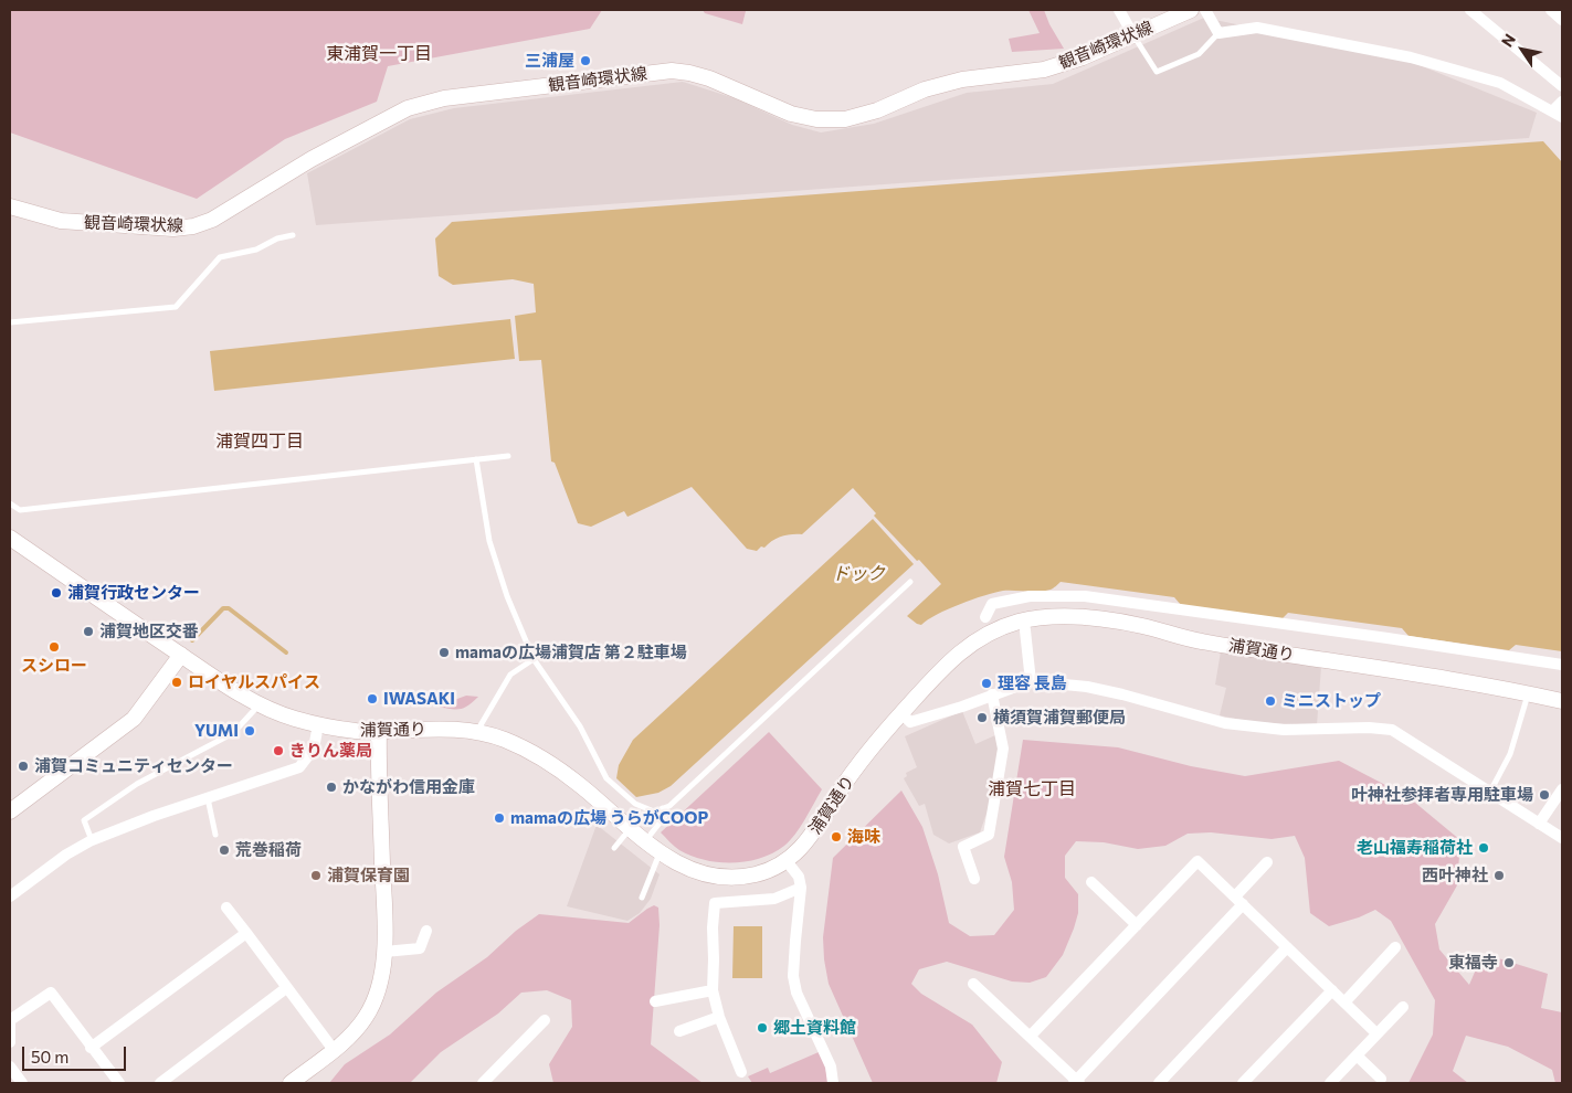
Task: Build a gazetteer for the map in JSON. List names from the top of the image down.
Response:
{
  "streets": {
    "main road": ["観音崎環状線", "浦賀通り"]
  },
  "districts": ["東浦賀一丁目", "浦賀四丁目", "浦賀七丁目"],
  "water": ["ドック"],
  "places": [
    "三浦屋",
    "浦賀行政センター",
    "浦賀地区交番",
    "スシロー",
    "mamaの広場浦賀店 第２駐車場",
    "ロイヤルスパイス",
    "理容 長島",
    "IWASAKI",
    "ミニストップ",
    "横須賀浦賀郵便局",
    "YUMI",
    "きりん薬局",
    "浦賀コミュニティセンター",
    "かながわ信用金庫",
    "叶神社参拝者専用駐車場",
    "mamaの広場 うらがCOOP",
    "海味",
    "老山福寿稲荷社",
    "荒巻稲荷",
    "浦賀保育園",
    "西叶神社",
    "東福寺",
    "郷土資料館"
  ],
  "scale_bar": "50 m",
  "north": "top left"
}
